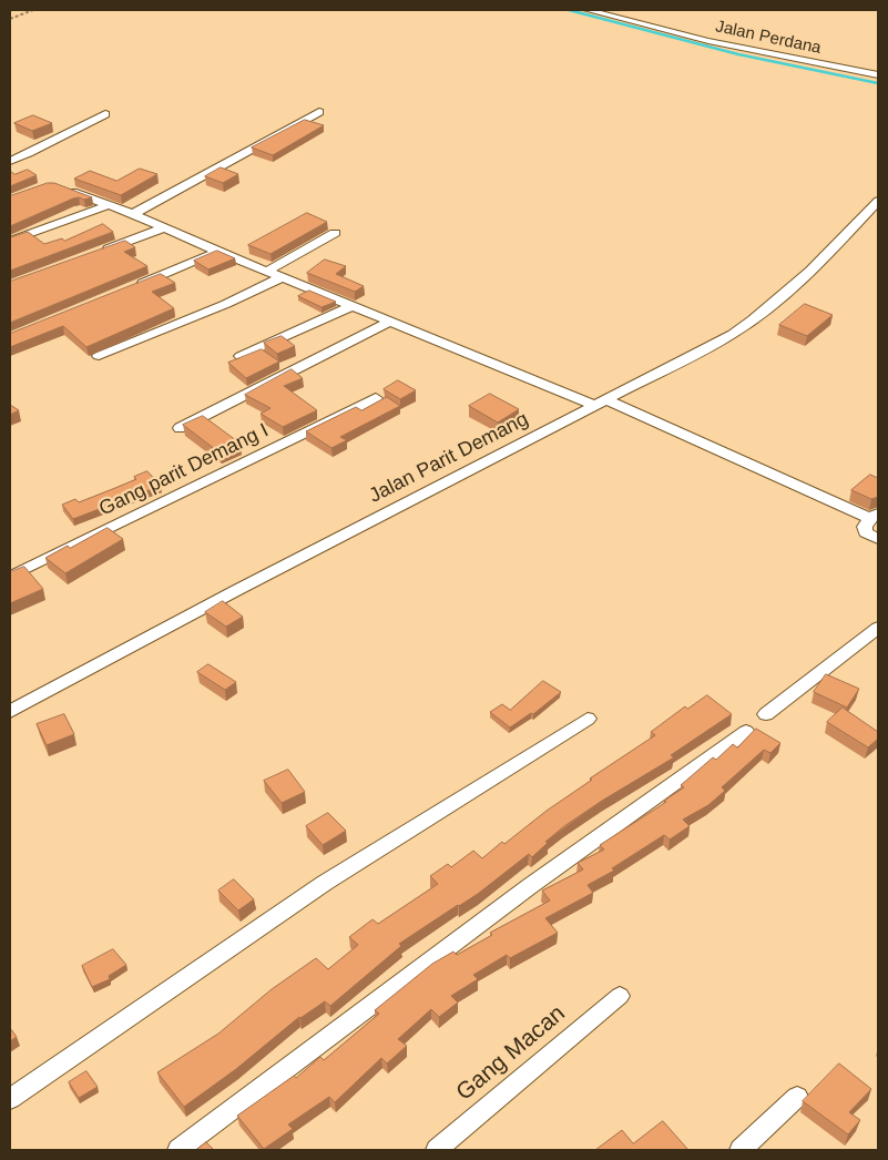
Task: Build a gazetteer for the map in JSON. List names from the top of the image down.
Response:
{
  "streets": {
    "street": [
      "Jalan Perdana",
      "Jalan Parit Demang",
      "Gang parit Demang I",
      "Gang Macan"
    ]
  }
}
